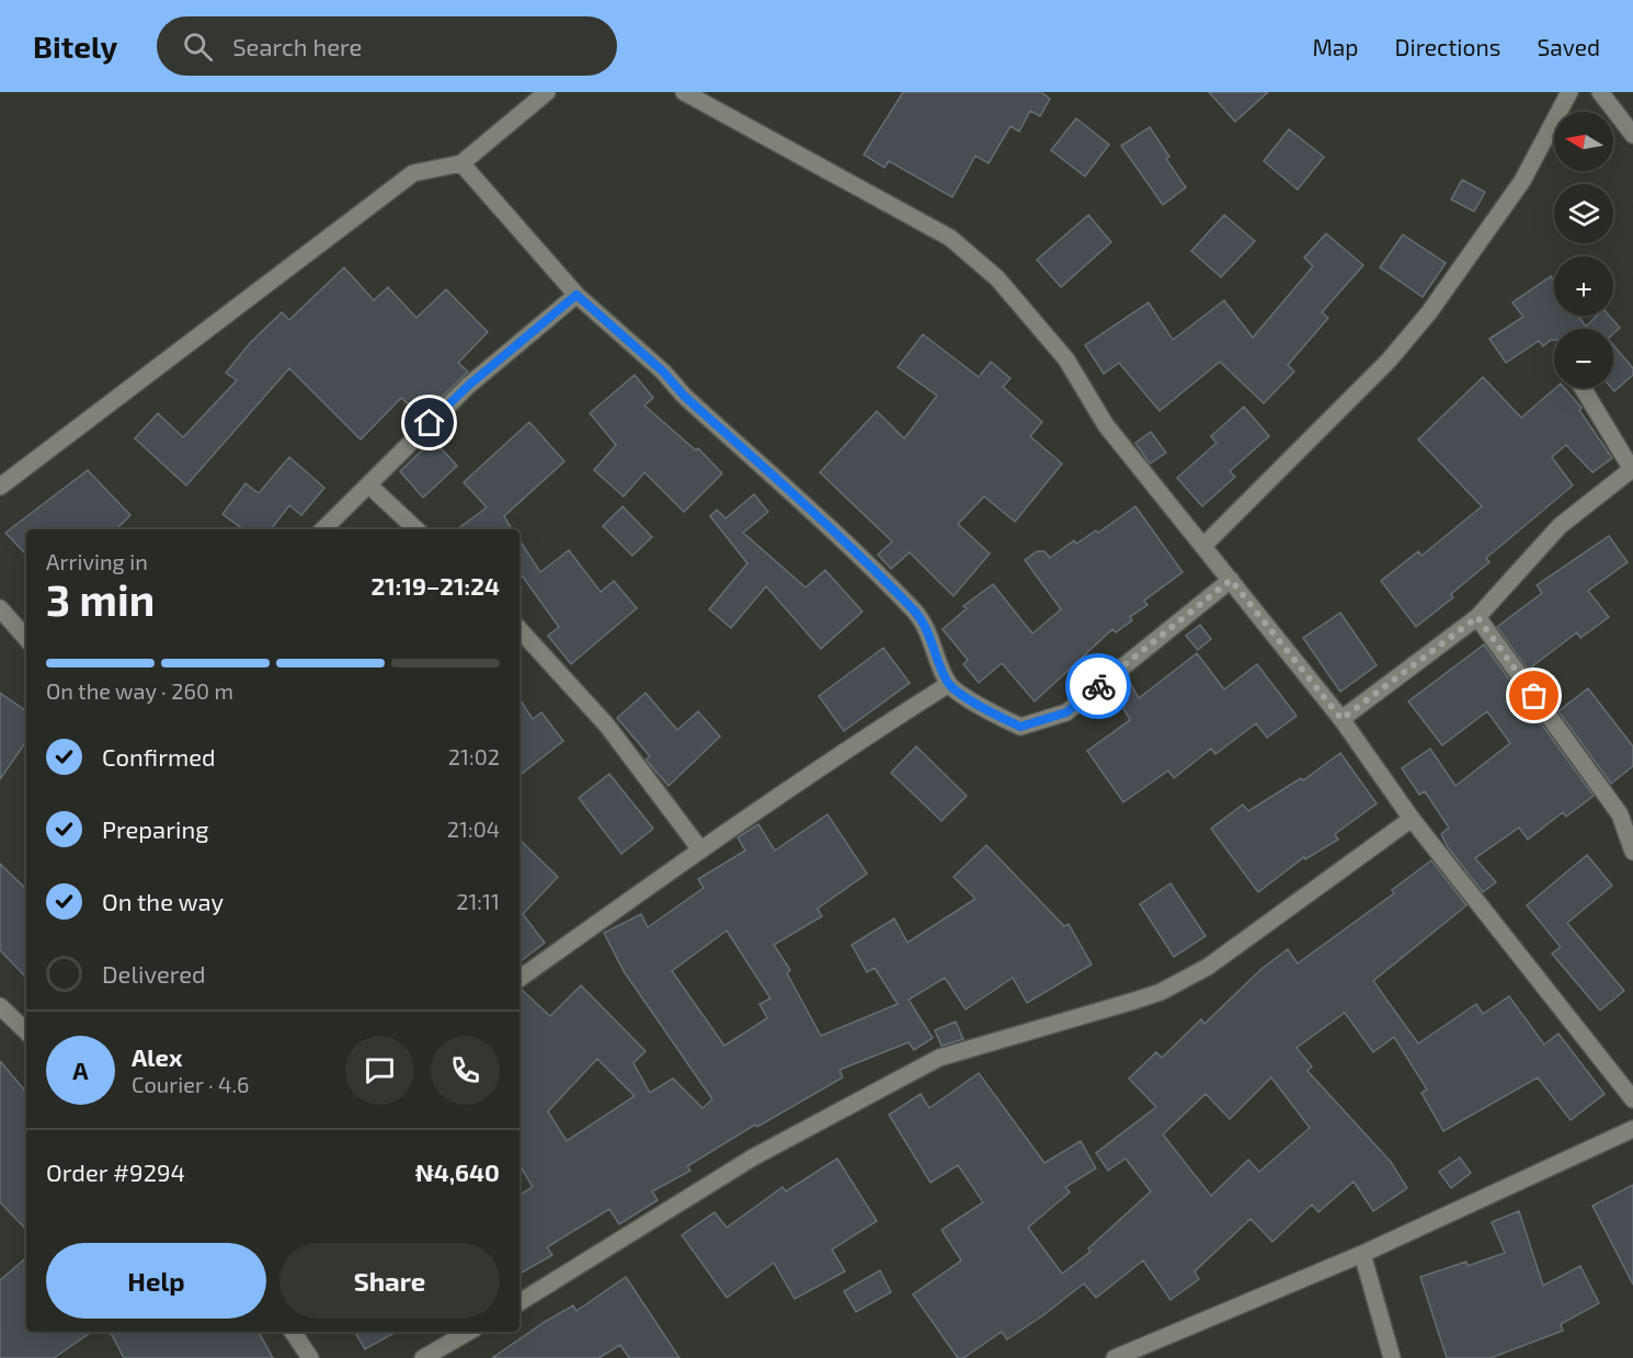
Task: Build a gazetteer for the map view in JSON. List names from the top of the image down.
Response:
{
  "north": "left",
  "page": {
    "header": "Bitely",
    "search": "Search here",
    "nav": ["Map", "Directions", "Saved"],
    "map_buttons": ["+", "−"],
    "heading": ["3 min", "Arriving in", "21:19–21:24"],
    "panel": [
      "Alex",
      "Courier · 4.6",
      "Order #9294",
      "₦4,640"
    ],
    "bar": "On the way · 260 m",
    "list": [
      ["Confirmed", "21:02"],
      ["Preparing", "21:04"],
      ["On the way", "21:11"],
      "Delivered"
    ],
    "round": "A",
    "buttons": ["Help", "Share"]
  }
}
